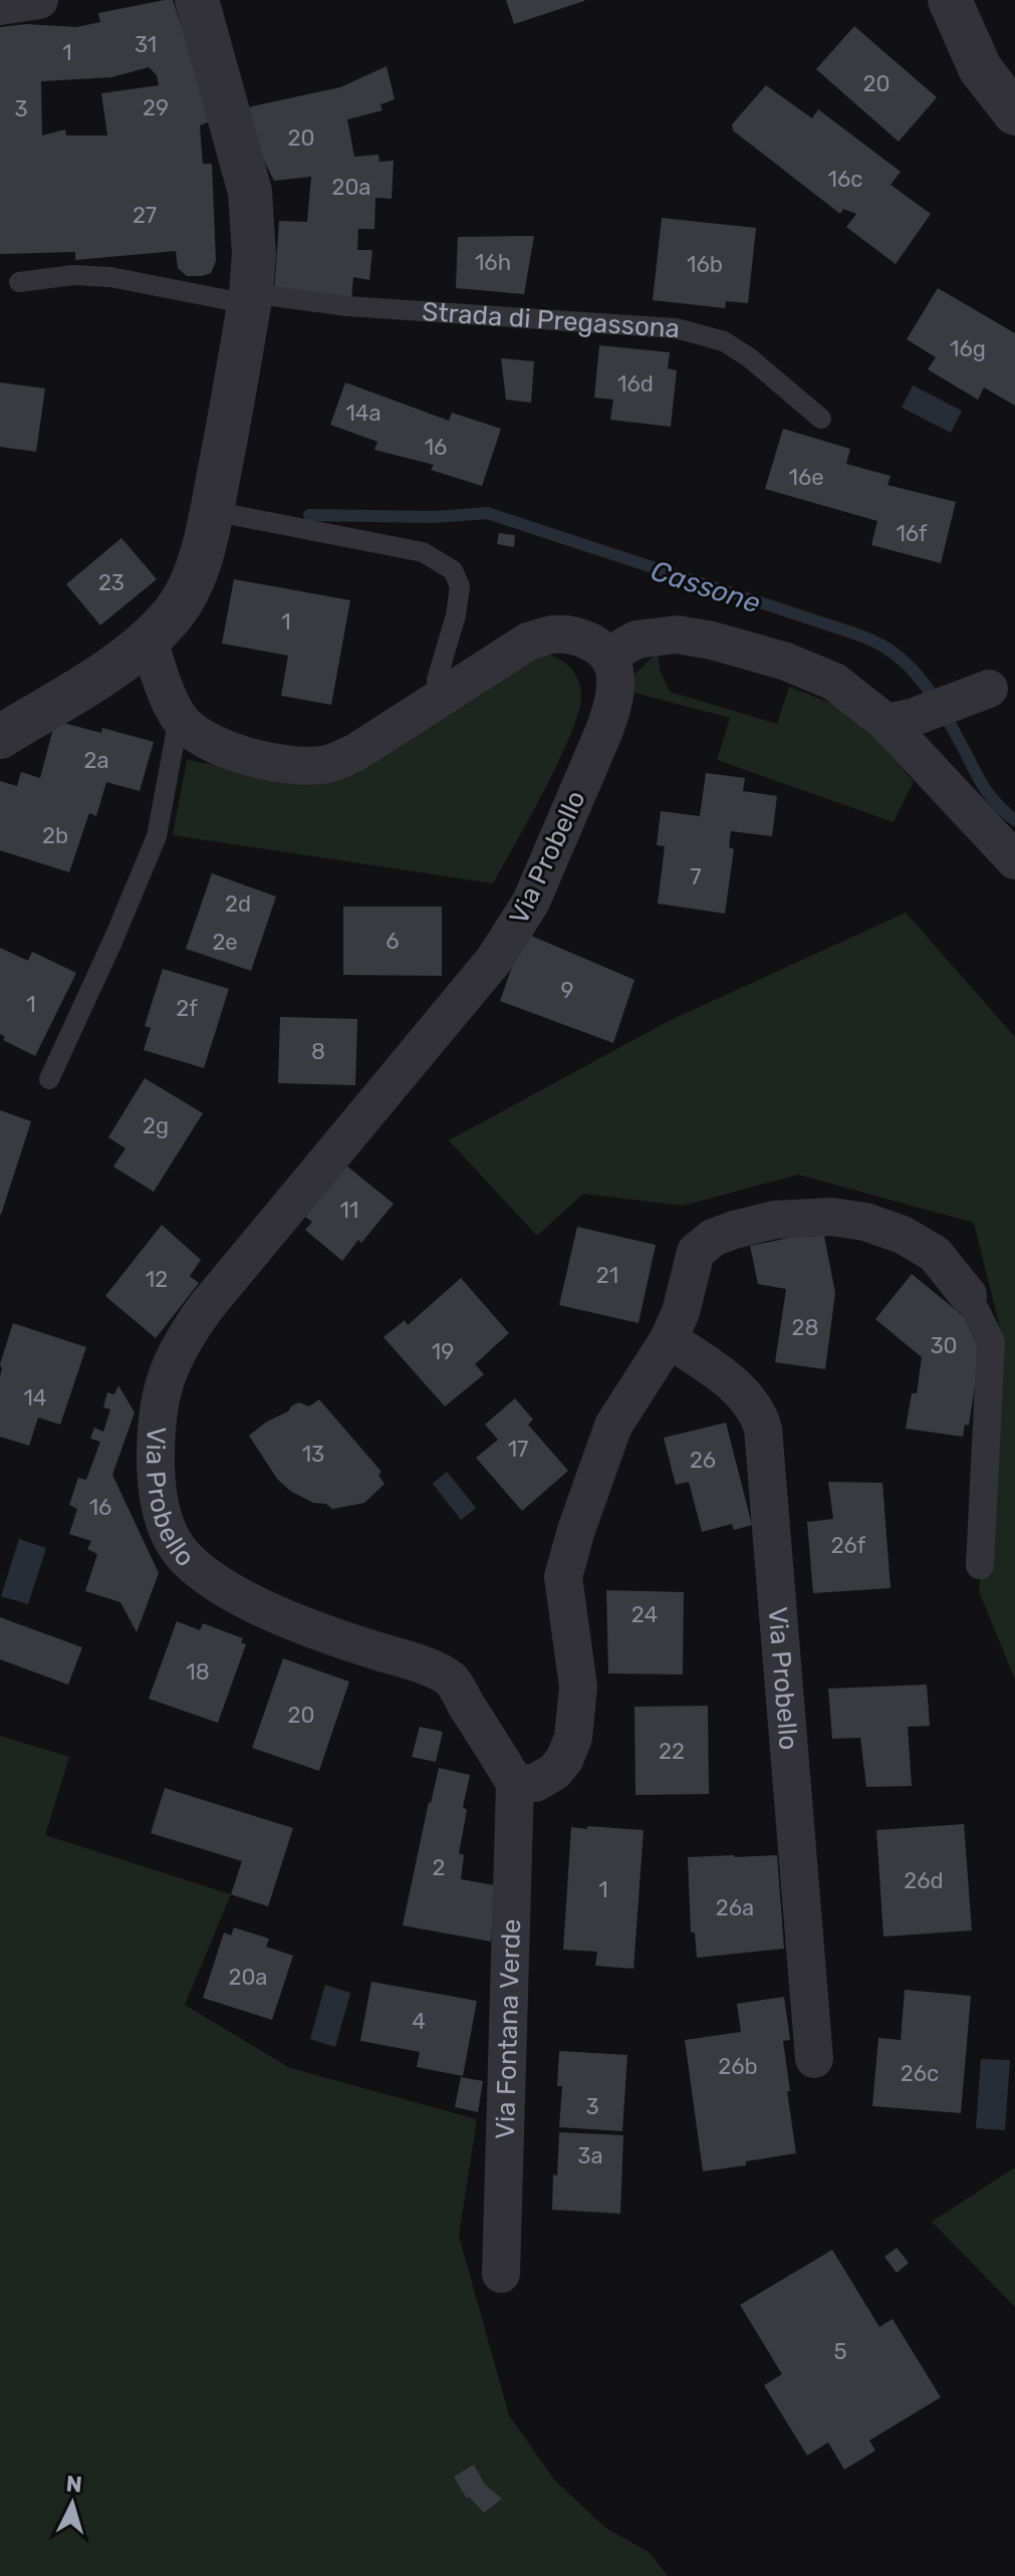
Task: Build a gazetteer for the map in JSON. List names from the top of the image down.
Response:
{
  "streets": {
    "street": ["Via Probello", "Via Fontana Verde"],
    "lane": ["Strada di Pregassona"]
  },
  "crossings": [
    ["Via Probello", "Via Fontana Verde"]
  ],
  "water": ["Cassone"],
  "house_numbers": [
    "31",
    "1",
    "20",
    "29",
    "3",
    "20",
    "16c",
    "20a",
    "27",
    "16h",
    "16b",
    "16g",
    "16d",
    "14a",
    "16",
    "16e",
    "16f",
    "23",
    "1",
    "2a",
    "2b",
    "7",
    "2d",
    "6",
    "2e",
    "9",
    "1",
    "2f",
    "8",
    "2g",
    "11",
    "21",
    "12",
    "28",
    "30",
    "19",
    "14",
    "17",
    "13",
    "26",
    "16",
    "26f",
    "24",
    "18",
    "20",
    "22",
    "2",
    "26d",
    "1",
    "26a",
    "20a",
    "4",
    "26b",
    "26c",
    "3",
    "3a",
    "5"
  ],
  "north": "top"
}
